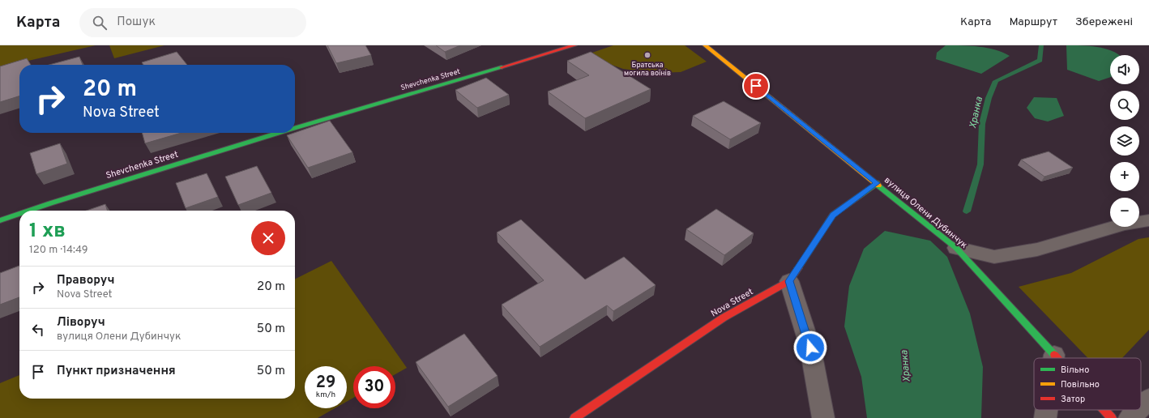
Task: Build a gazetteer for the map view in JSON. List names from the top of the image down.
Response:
{
  "streets": {
    "street": ["Shevchenka Street", "вулиця Олени Дубинчук", "Nova Street"]
  },
  "crossings": [
    ["вулиця Олени Дубинчук", "Nova Street"]
  ],
  "water": ["Хранка"],
  "places": ["Братська могила воїнів"],
  "legend": ["Вільно", "Повільно", "Затор"],
  "page": {
    "header": "Карта",
    "search": "Пошук",
    "nav": ["Карта", "Маршрут", "Збережені"],
    "map_buttons": ["+", "−"],
    "turn": ["20 m", "Nova Street"],
    "heading": ["1 хв", "120 m · 14:49"],
    "list": [
      {
        "name": "Праворуч",
        "note": "Nova Street",
        "value": "20 m"
      },
      {
        "name": "Ліворуч",
        "note": "вулиця Олени Дубинчук",
        "value": "50 m"
      },
      {
        "name": "Пункт призначення",
        "value": "50 m"
      }
    ],
    "speed": "29 km/h",
    "limit": "30"
  }
}
